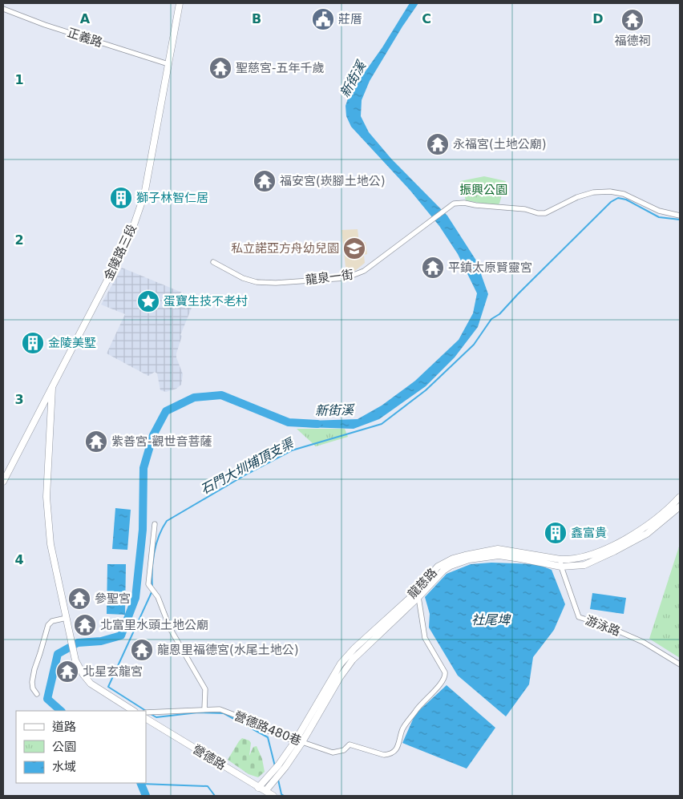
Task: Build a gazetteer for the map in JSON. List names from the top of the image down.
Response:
{
  "streets": {
    "street": [
      "正義路",
      "金陵路三段",
      "龍泉一街",
      "龍慈路",
      "游泳路",
      "營德路480巷",
      "營德路"
    ]
  },
  "crossings": [
    ["正義路", "金陵路三段"],
    ["龍慈路", "游泳路"],
    ["龍慈路", "營德路480巷"],
    ["龍慈路", "營德路"]
  ],
  "water": ["新街溪", "石門大圳埔頂支渠", "社尾埤"],
  "parks": ["振興公園"],
  "places": {
    "public building": ["莊厝"],
    "temple": [
      "福德祠",
      "聖慈宮-五年千歲",
      "永福宮(土地公廟)",
      "福安宮(崁腳土地公)",
      "平鎮太原賢靈宮",
      "紫善宮-觀世音菩薩",
      "參聖宮",
      "北富里水頭土地公廟",
      "龍恩里福德宮(水尾土地公)",
      "北星玄龍宮"
    ],
    "building": ["獅子林智仁居", "金陵美墅", "鑫富貴"],
    "school or university": ["私立諾亞方舟幼兒園"],
    "place": ["蛋寶生技不老村"]
  },
  "legend": ["道路", "公園", "水域"],
  "grid": {
    "columns": [
      "A",
      "B",
      "C",
      "D"
    ],
    "rows": [
      "1",
      "2",
      "3",
      "4"
    ]
  }
}
